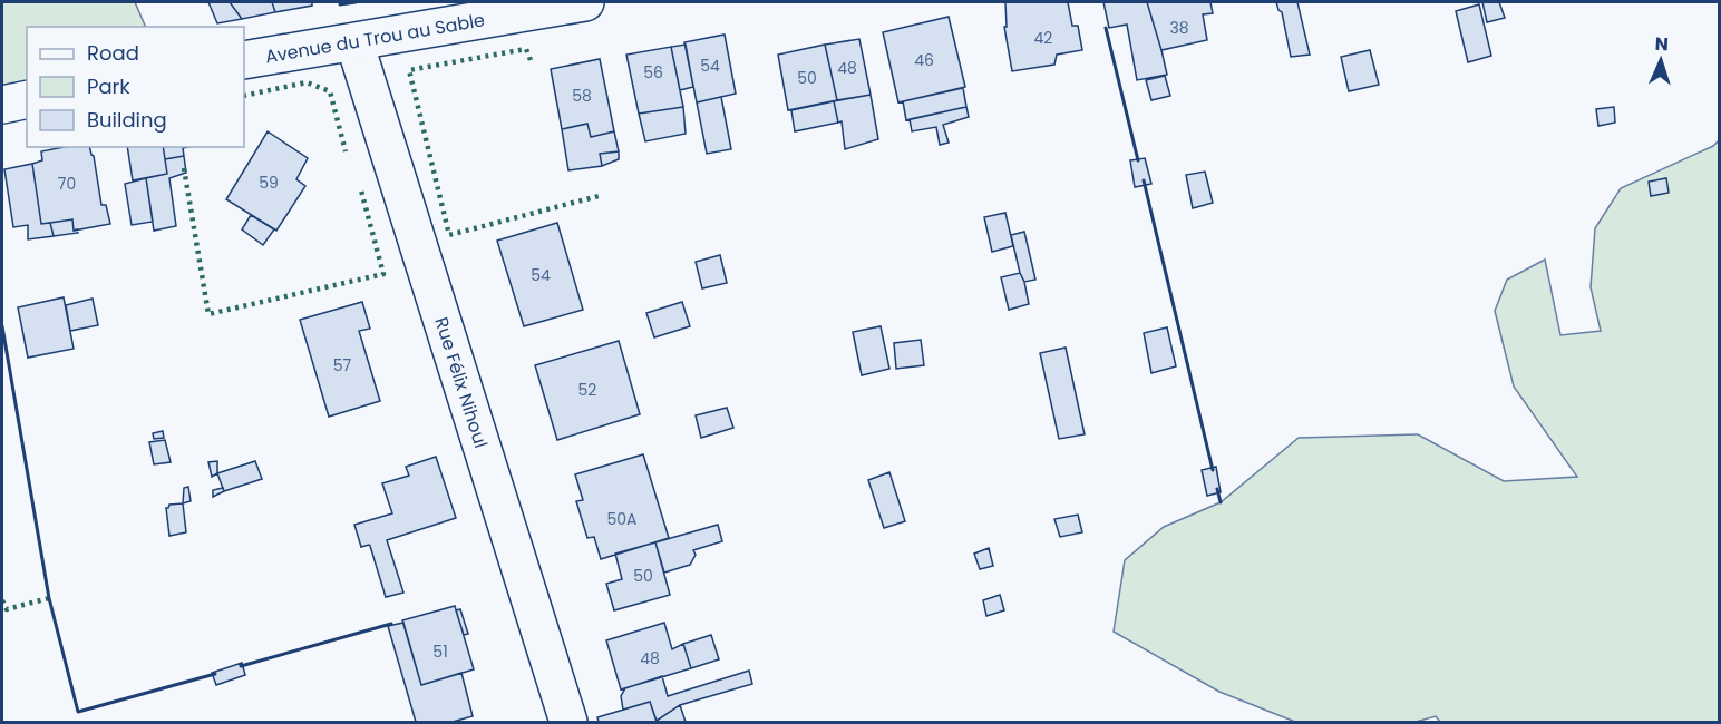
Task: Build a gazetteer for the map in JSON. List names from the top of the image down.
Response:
{
  "streets": {
    "street": ["Avenue du Trou au Sable", "Rue Félix Nihoul"]
  },
  "crossings": [
    ["Avenue du Trou au Sable", "Rue Félix Nihoul"]
  ],
  "house_numbers": [
    "38",
    "42",
    "46",
    "54",
    "48",
    "56",
    "50",
    "58",
    "59",
    "70",
    "54",
    "57",
    "52",
    "50A",
    "50",
    "51",
    "48"
  ],
  "legend": ["Road", "Park", "Building"],
  "north": "top"
}
